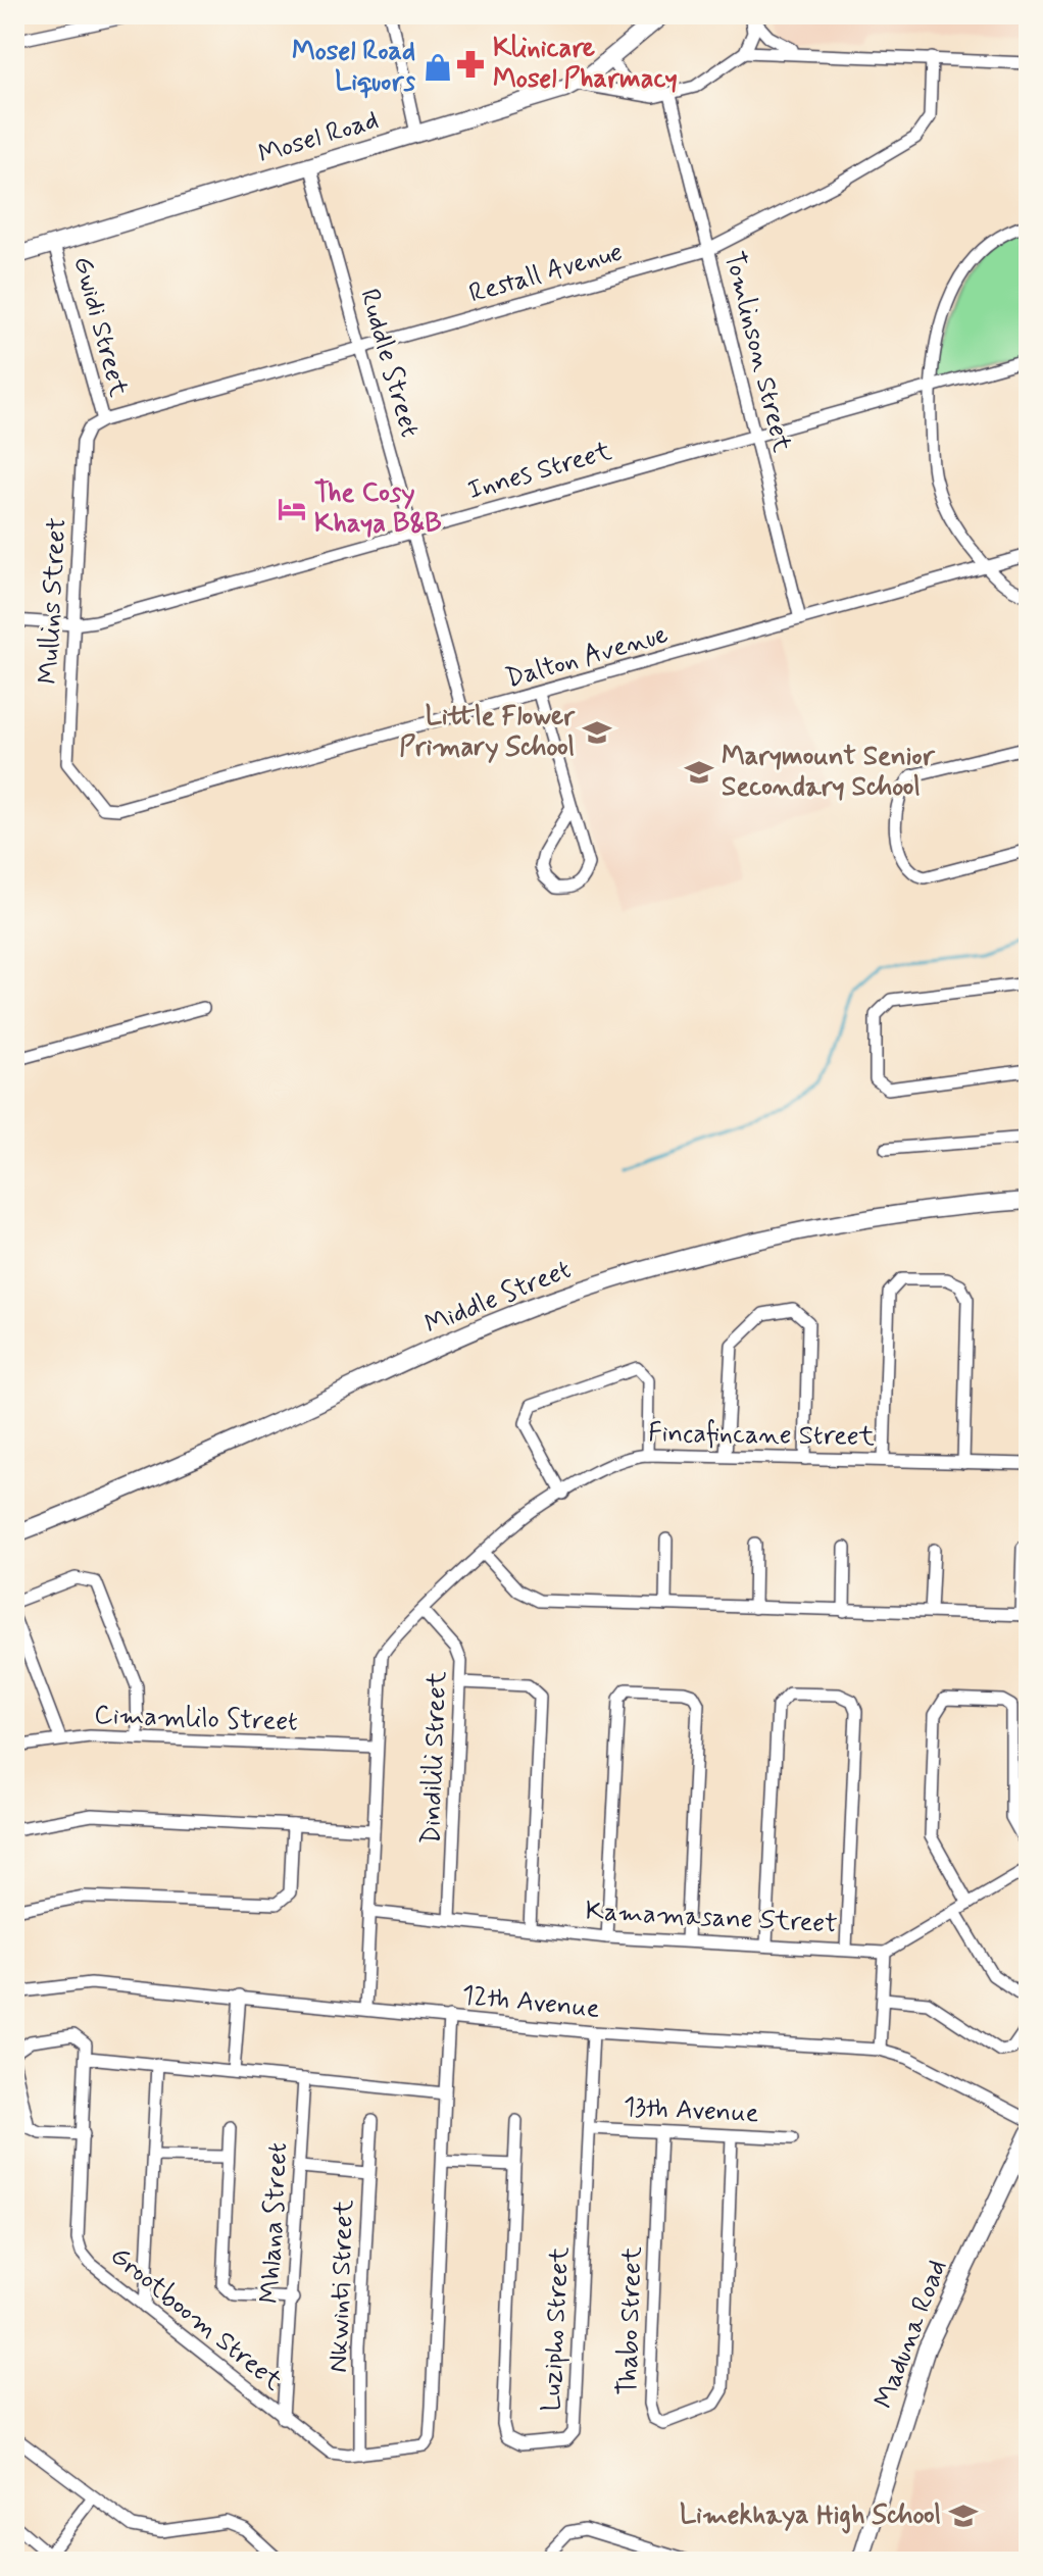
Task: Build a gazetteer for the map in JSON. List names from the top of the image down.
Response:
{
  "streets": {
    "street": [
      "Mosel Road",
      "Restall Avenue",
      "Gwidi Street",
      "Tomlinson Street",
      "Ruddle Street",
      "Innes Street",
      "Mullins Street",
      "Dalton Avenue",
      "Middle Street",
      "Fincafincane Street",
      "Cimamlilo Street",
      "Dindilili Street",
      "Kamamasane Street",
      "12th Avenue",
      "13th Avenue",
      "Mhlana Street",
      "Nkwinti Street",
      "Grootboom Street",
      "Thabo Street",
      "Luzipho Street",
      "Maduna Road"
    ]
  },
  "crossings": [
    ["Mosel Road", "Gwidi Street"],
    ["Mosel Road", "Ruddle Street"],
    ["Restall Avenue", "Gwidi Street"],
    ["Restall Avenue", "Tomlinson Street"],
    ["Restall Avenue", "Ruddle Street"],
    ["Restall Avenue", "Mullins Street"],
    ["Tomlinson Street", "Innes Street"],
    ["Tomlinson Street", "Dalton Avenue"],
    ["Ruddle Street", "Innes Street"],
    ["Ruddle Street", "Dalton Avenue"],
    ["Innes Street", "Mullins Street"],
    ["Mullins Street", "Dalton Avenue"],
    ["Fincafincane Street", "Cimamlilo Street"],
    ["Fincafincane Street", "Dindilili Street"],
    ["Fincafincane Street", "Kamamasane Street"],
    ["Fincafincane Street", "12th Avenue"],
    ["Dindilili Street", "Kamamasane Street"],
    ["12th Avenue", "Grootboom Street"],
    ["12th Avenue", "Luzipho Street"],
    ["13th Avenue", "Thabo Street"],
    ["13th Avenue", "Luzipho Street"],
    ["Mhlana Street", "Grootboom Street"],
    ["Nkwinti Street", "Grootboom Street"]
  ],
  "places": {
    "pharmacy": ["Klinicare Mosel Pharmacy"],
    "shop": ["Mosel Road Liquors"],
    "hotel": ["The Cosy Khaya B&B"],
    "school or university": ["Little Flower Primary School", "Marymount Senior Secondary School", "Limekhaya High School"]
  }
}
